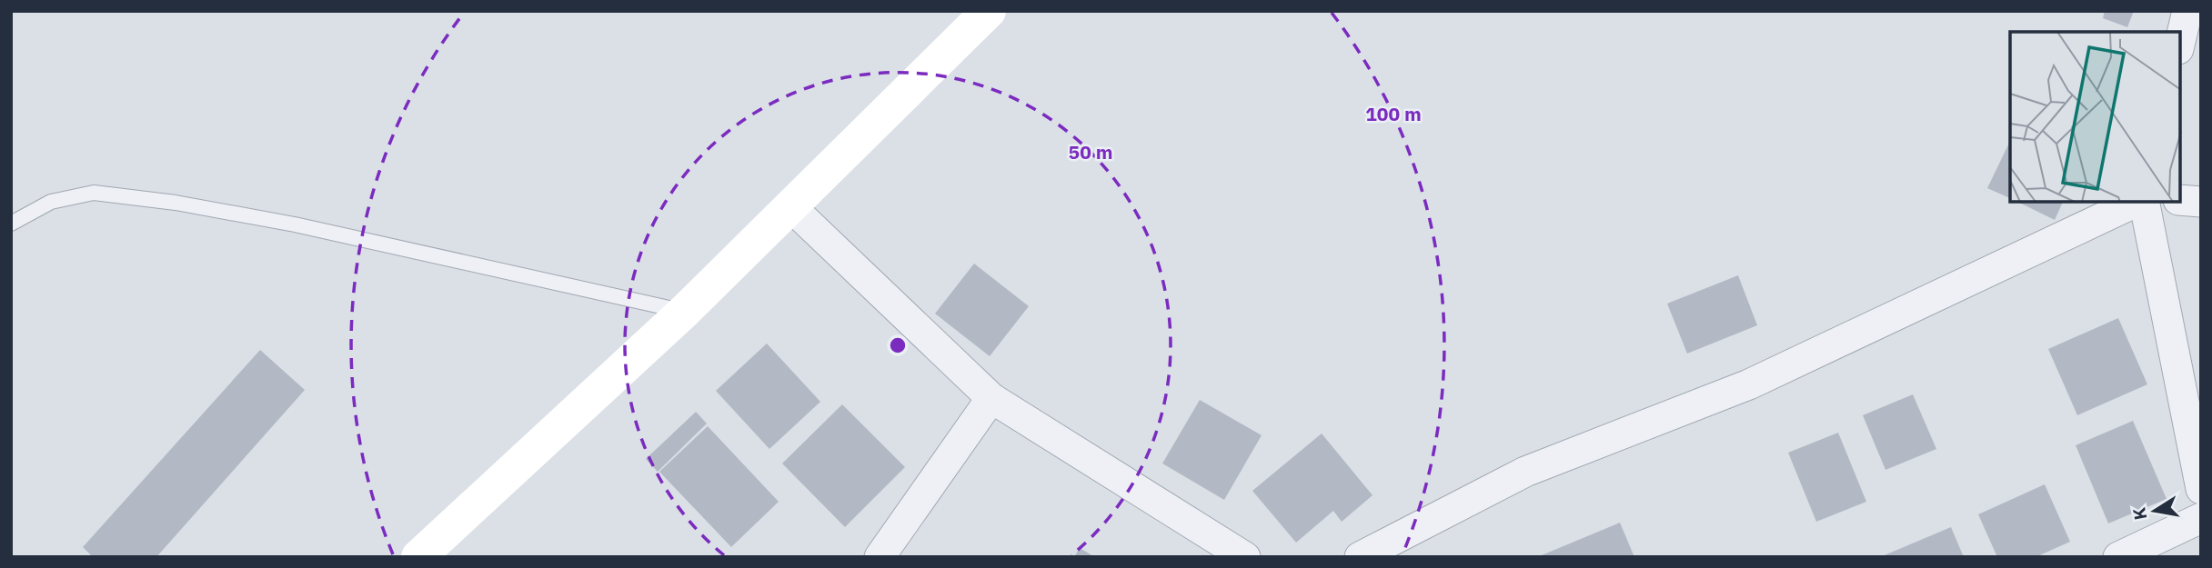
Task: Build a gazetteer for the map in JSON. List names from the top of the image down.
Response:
{
  "north": "left",
  "rings": ["100 m", "50 m"]
}
